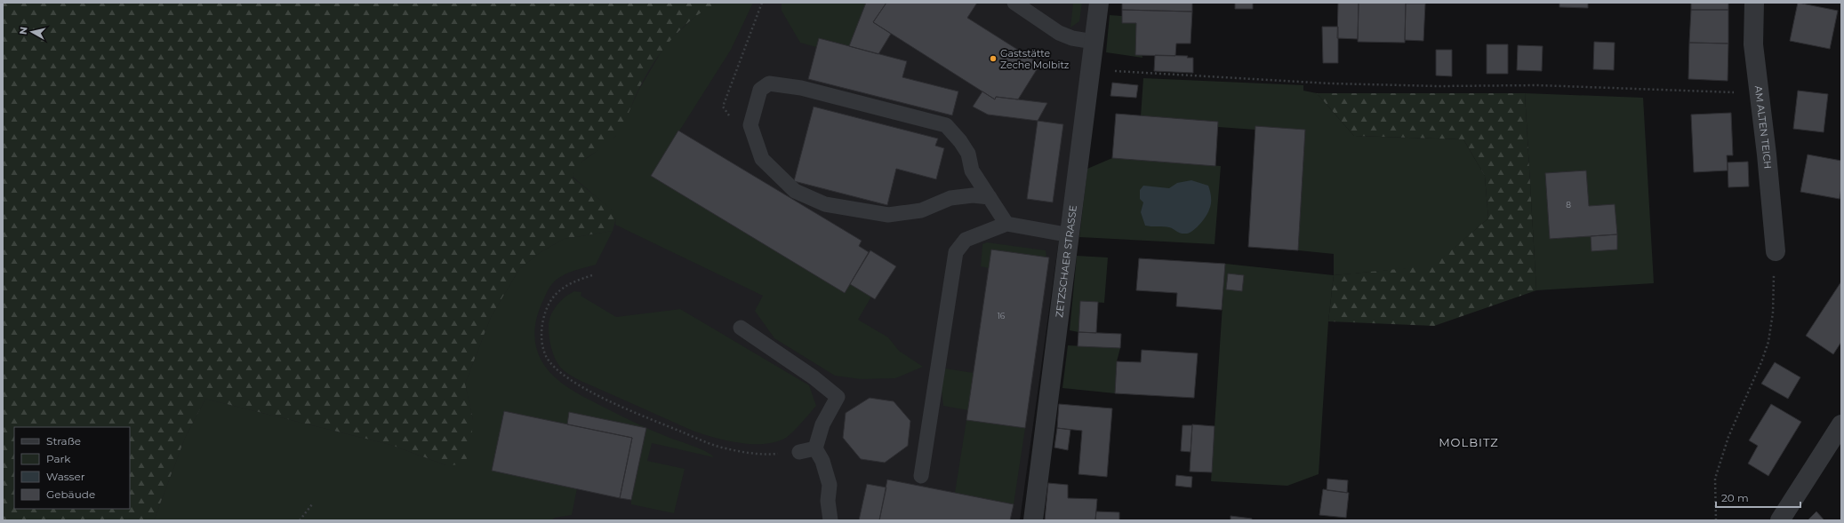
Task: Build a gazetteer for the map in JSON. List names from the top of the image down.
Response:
{
  "streets": {
    "street": ["AM ALTEN TEICH", "ZETZSCHAER STRASSE"]
  },
  "districts": ["MOLBITZ"],
  "places": ["Gaststätte Zeche Molbitz"],
  "house_numbers": ["8", "16"],
  "legend": [
    "Straße",
    "Park",
    "Wasser",
    "Gebäude"
  ],
  "scale_bar": "20 m",
  "north": "left"
}
